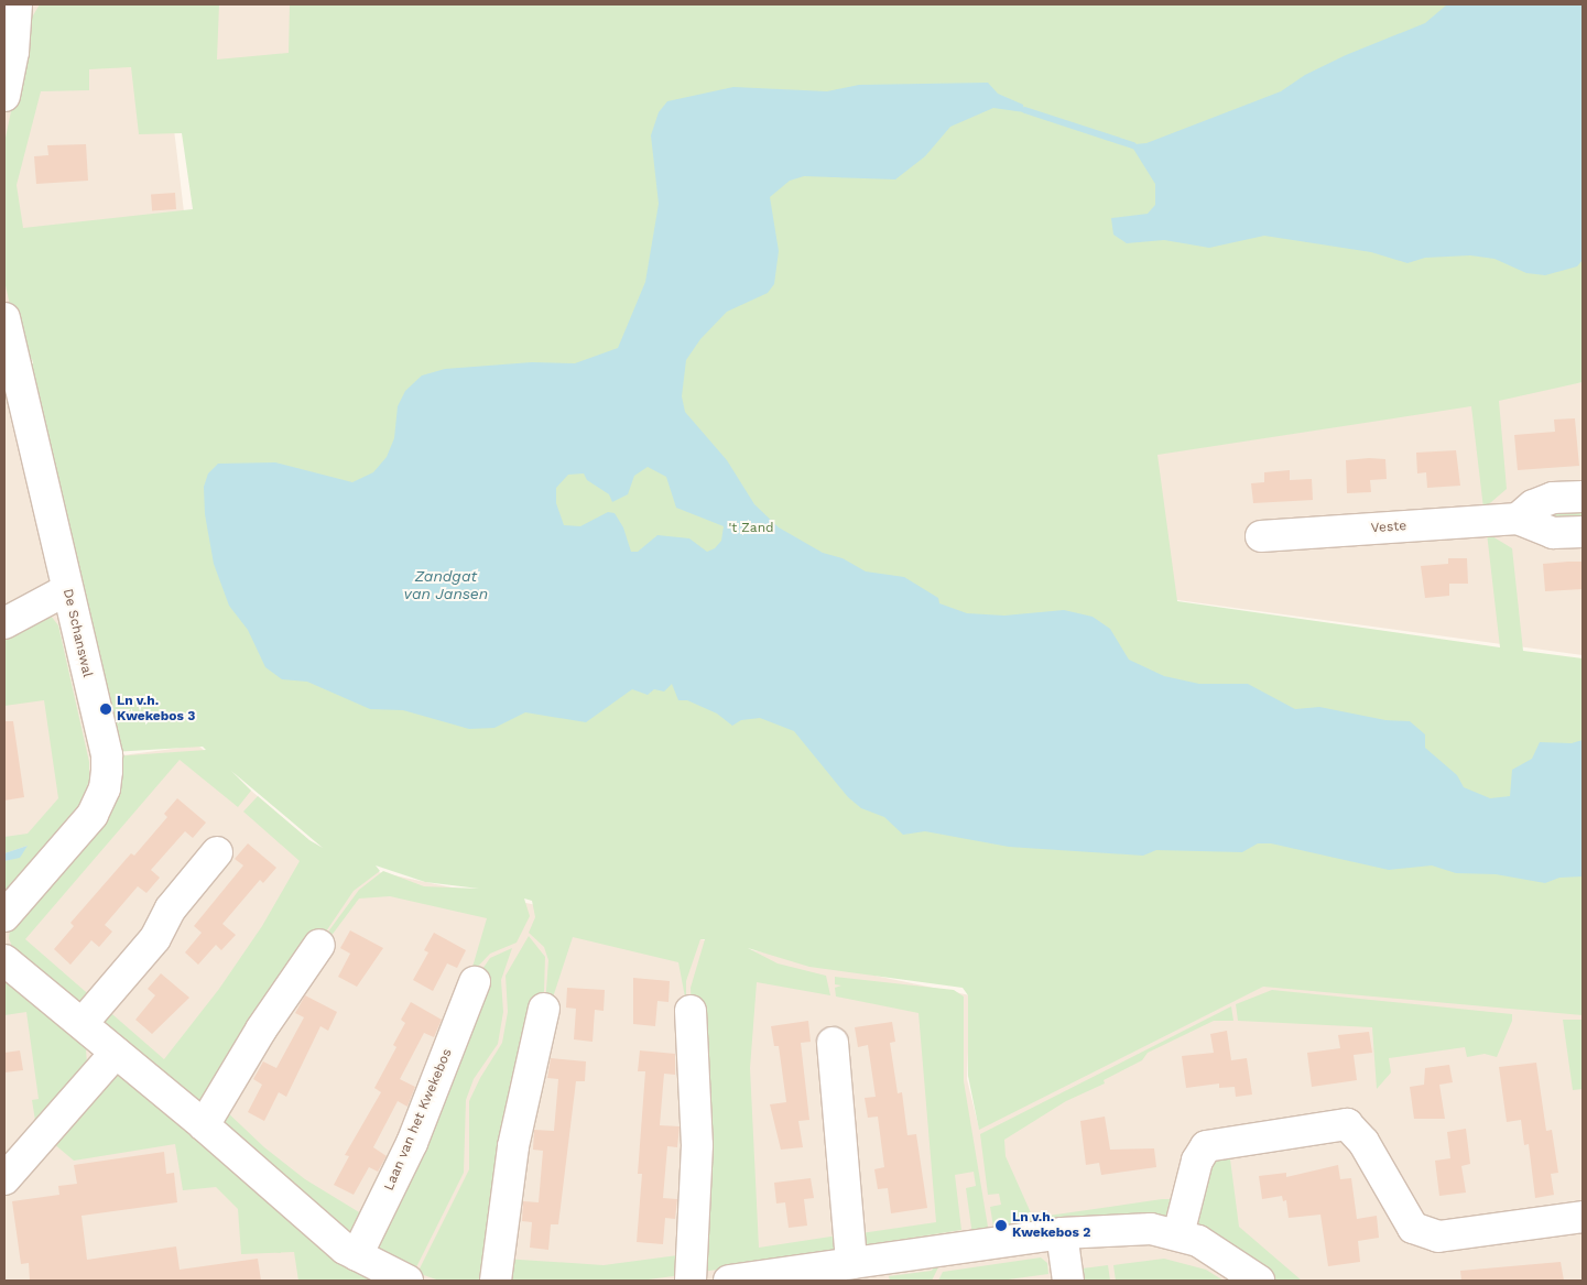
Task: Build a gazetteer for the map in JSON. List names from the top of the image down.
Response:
{
  "streets": {
    "street": ["Veste", "De Schanswal", "Laan van het Kwekebos"]
  },
  "water": ["Zandgat van Jansen"],
  "parks": ["'t Zand"],
  "places": ["Ln v.h. Kwekebos 3", "Ln v.h. Kwekebos 2"]
}
